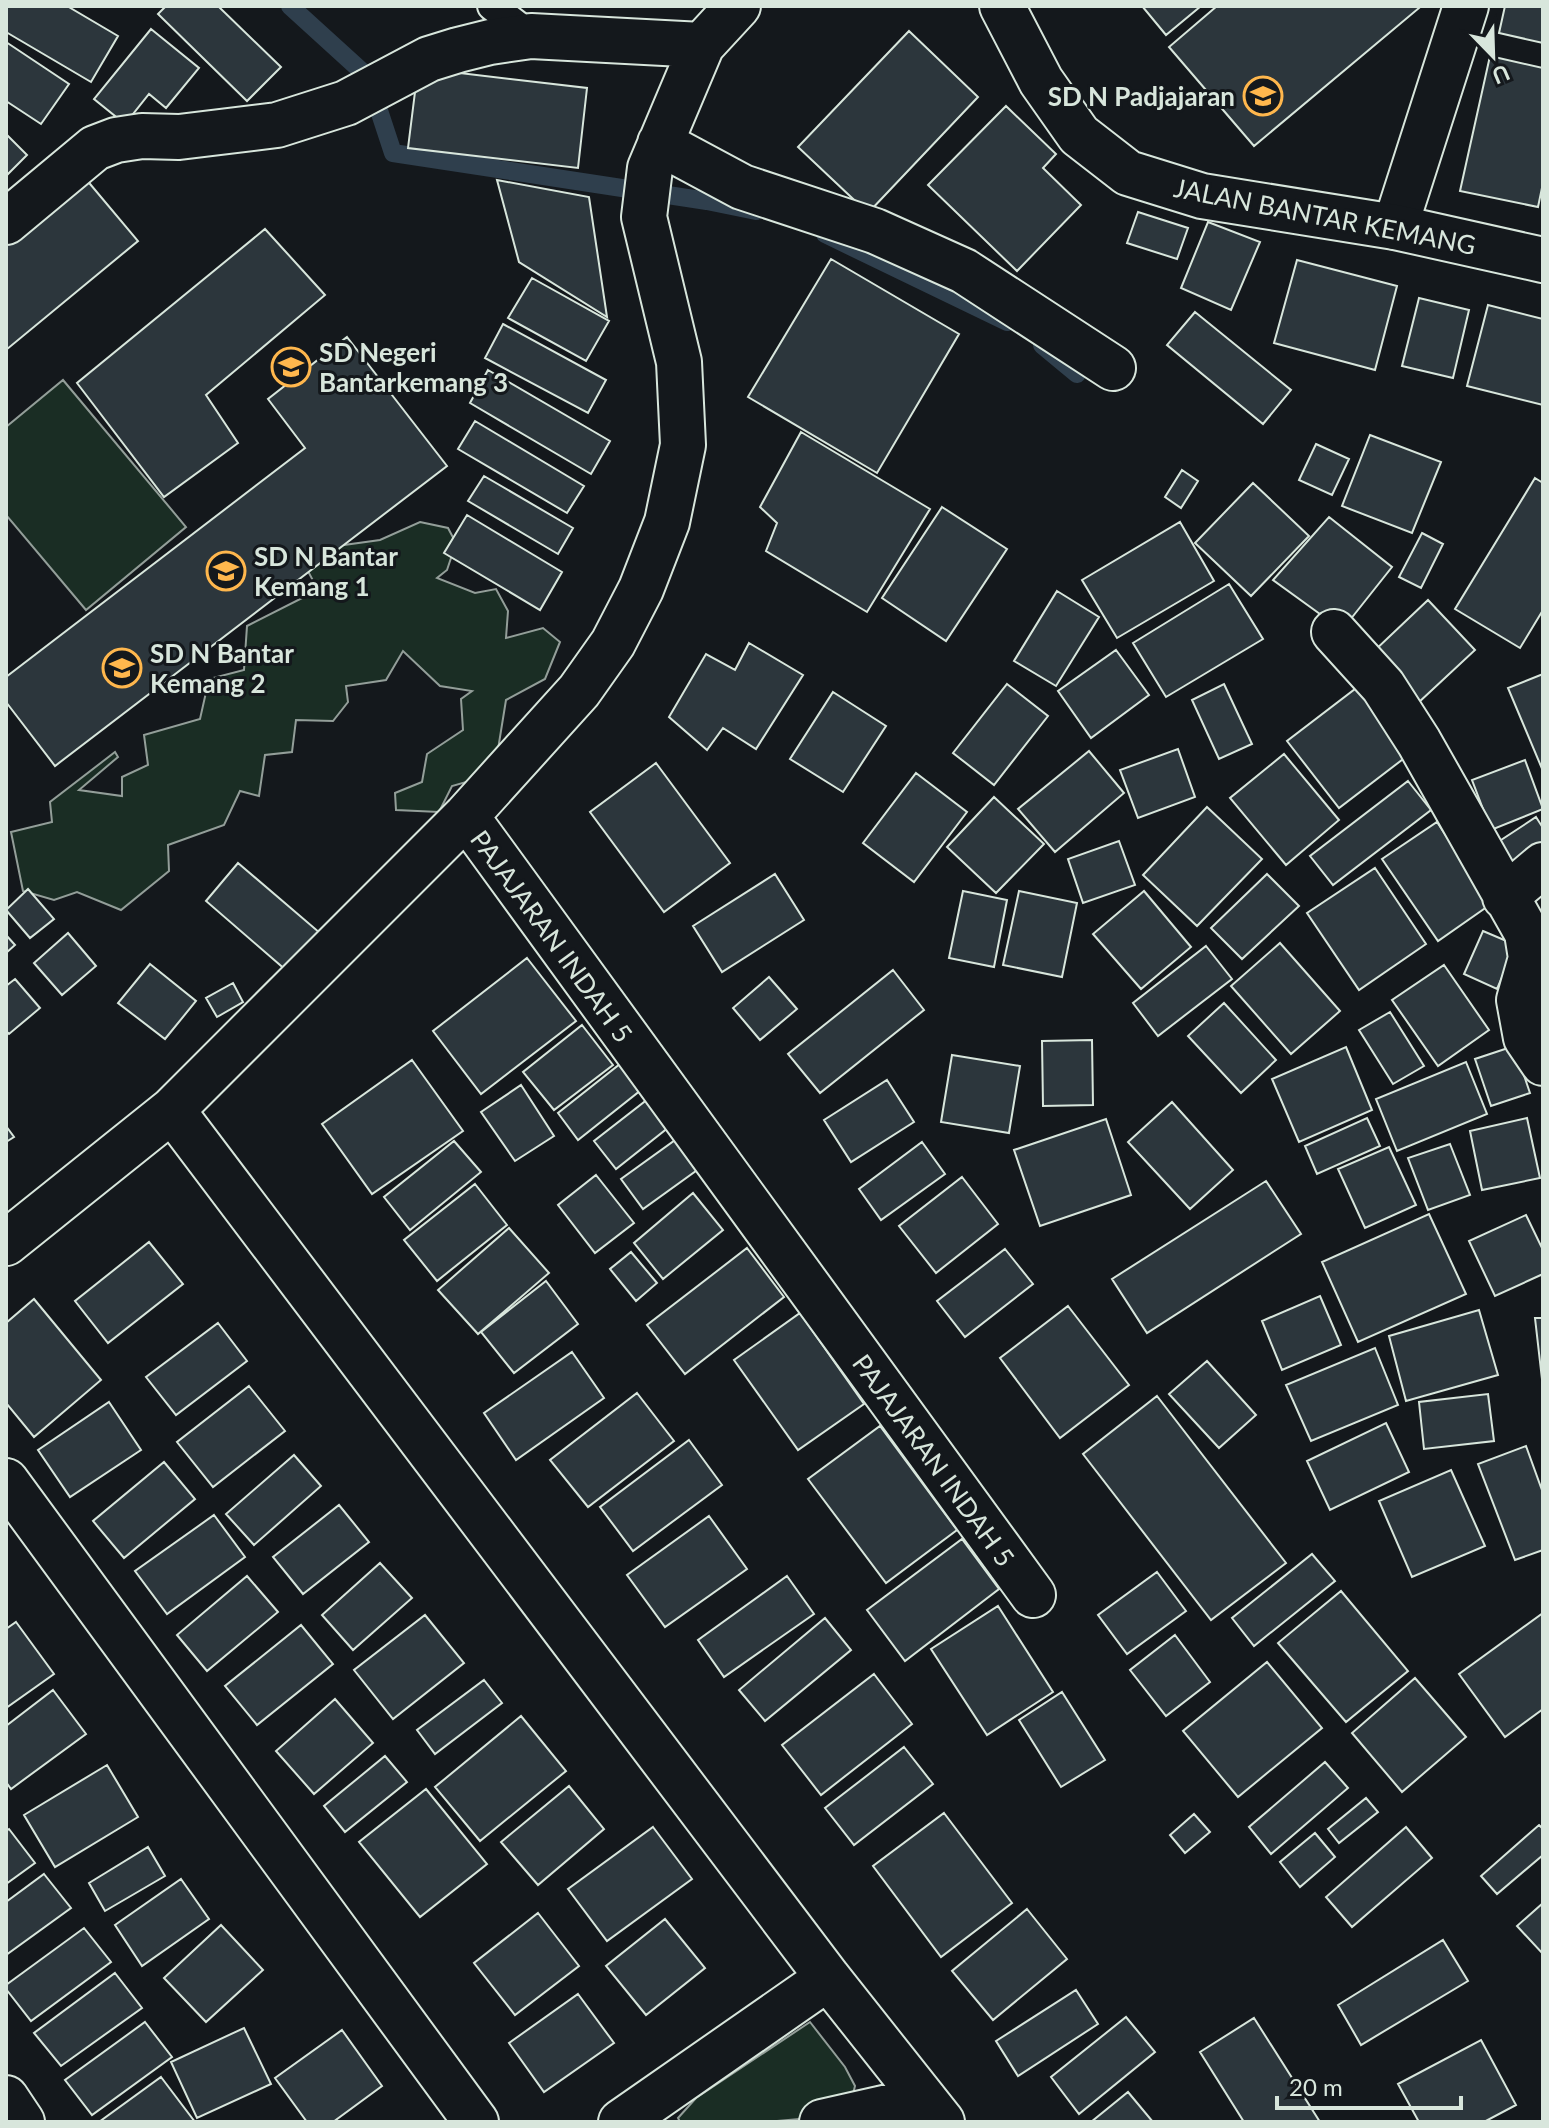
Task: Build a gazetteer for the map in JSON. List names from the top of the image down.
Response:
{
  "streets": {
    "street": ["JALAN BANTAR KEMANG", "PAJAJARAN INDAH 5"]
  },
  "places": {
    "school or university": [
      "SD N Padjajaran",
      "SD Negeri Bantarkemang 3",
      "SD N Bantar Kemang 1",
      "SD N Bantar Kemang 2"
    ]
  },
  "scale_bar": "20 m",
  "north": "bottom right"
}
